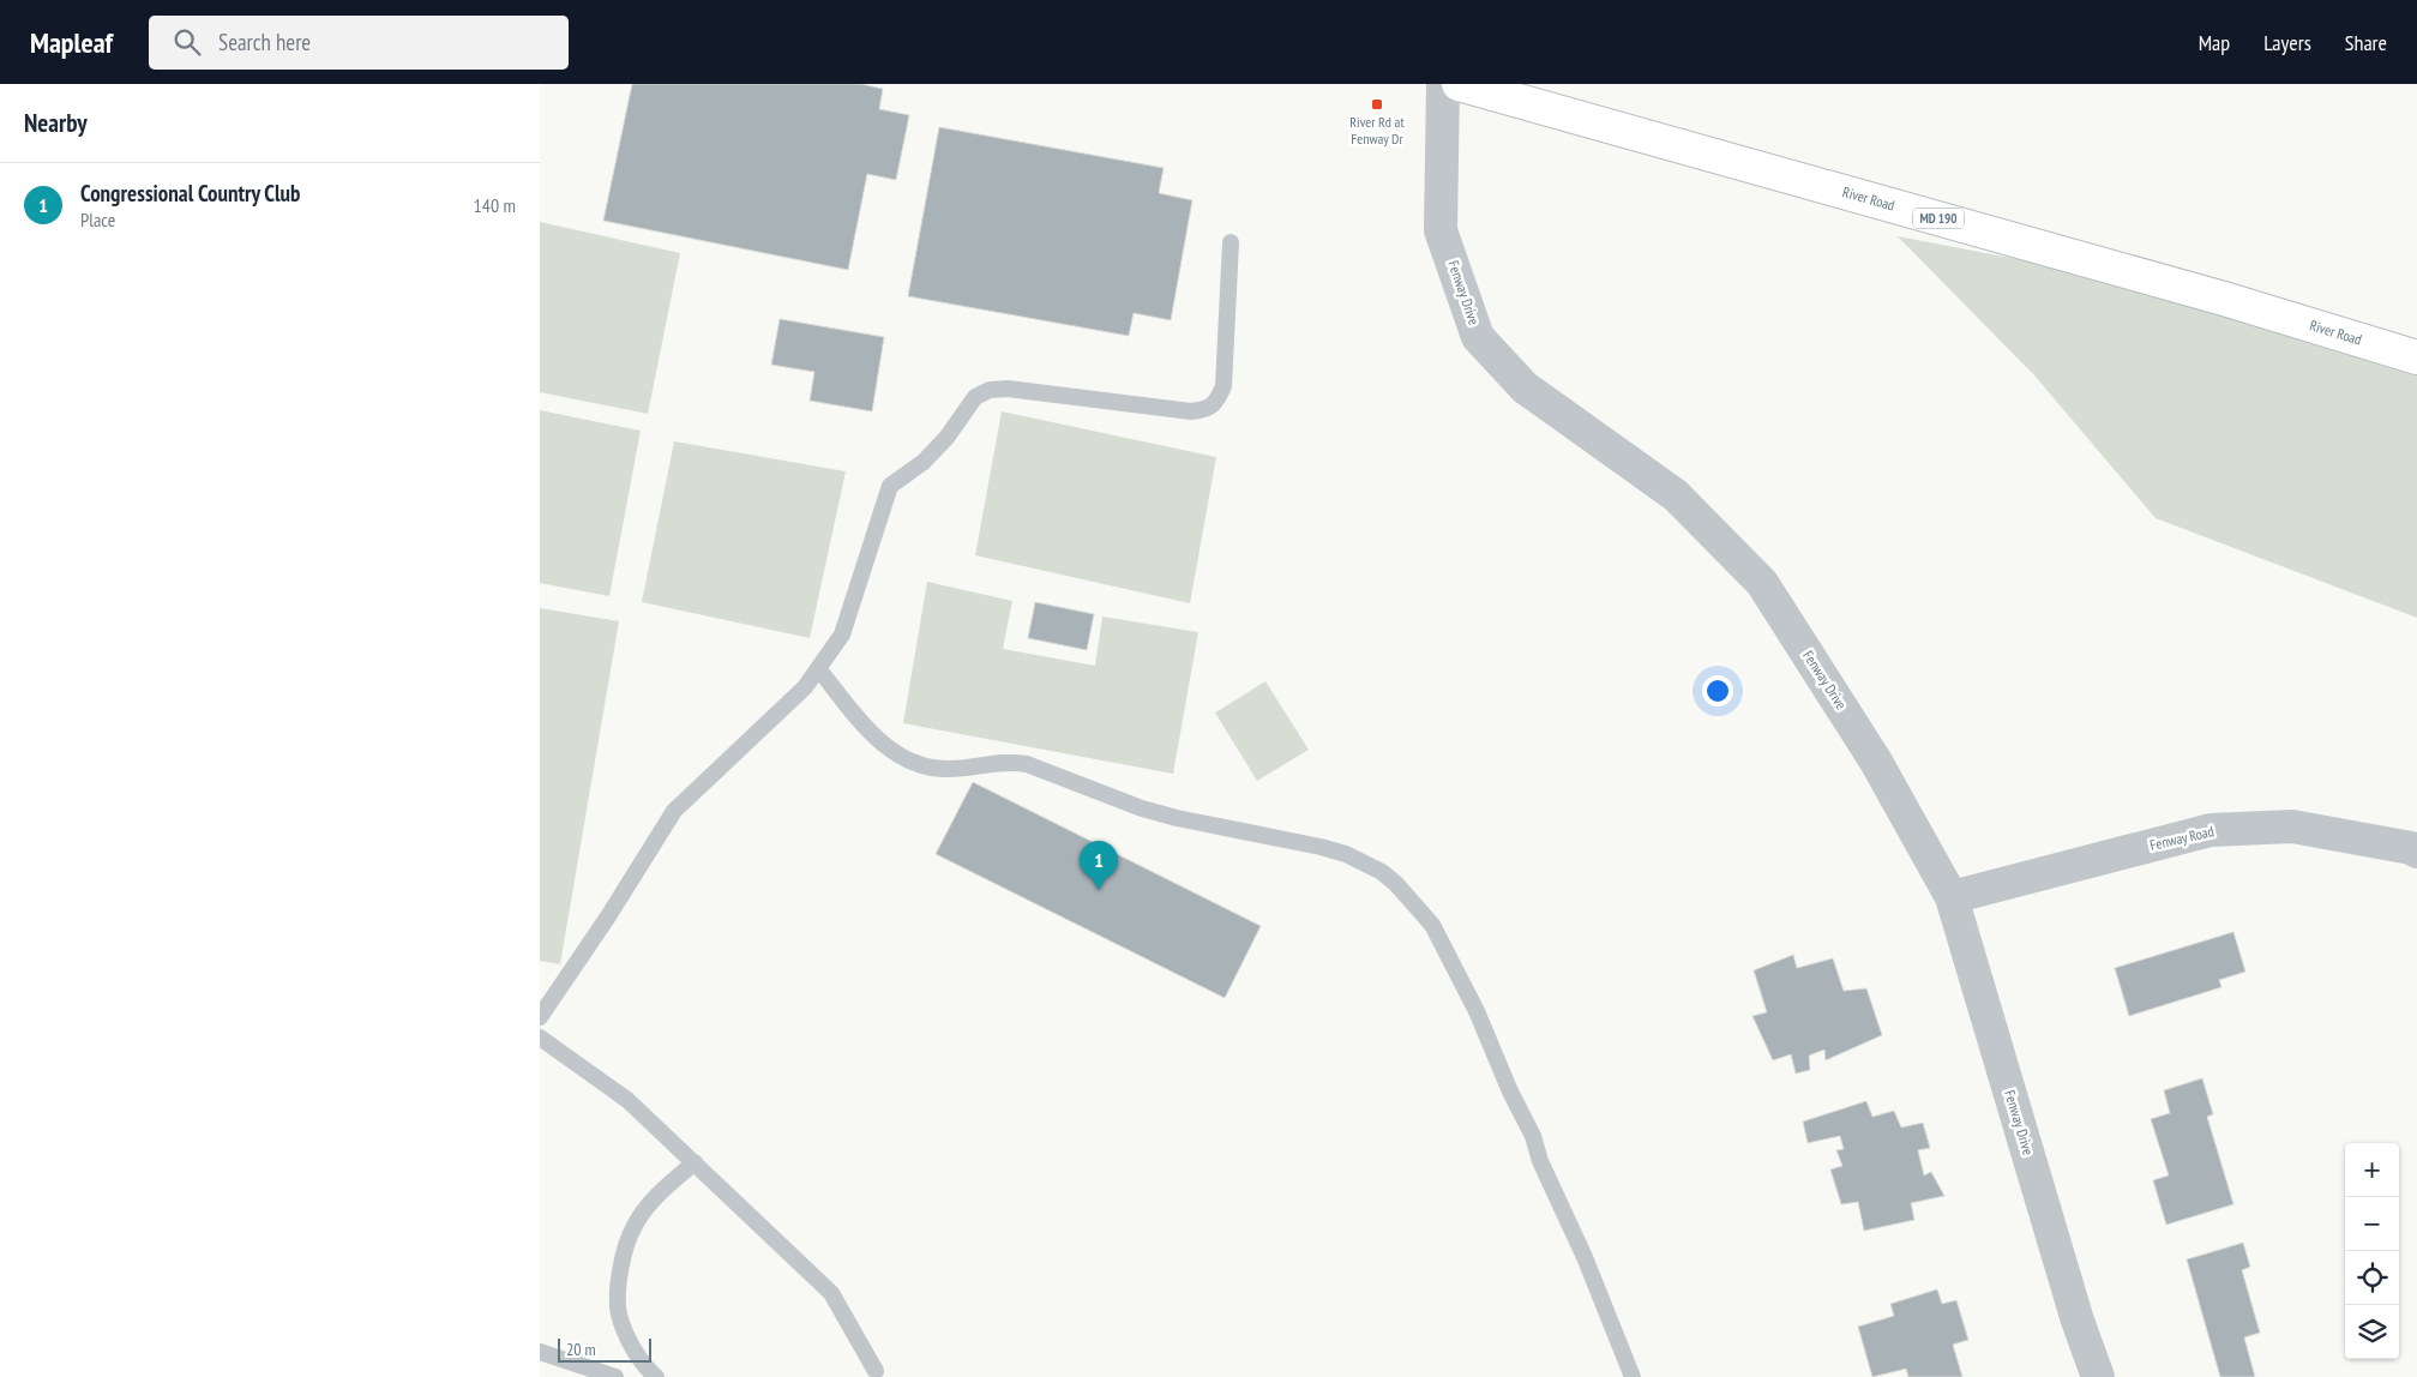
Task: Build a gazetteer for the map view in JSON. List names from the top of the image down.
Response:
{
  "streets": {
    "main road": ["River Road", "MD 190"],
    "street": ["Fenway Drive", "Fenway Road"]
  },
  "crossings": [
    ["Fenway Drive", "Fenway Road"]
  ],
  "places": {
    "transit": ["River Rd at Fenway Dr"]
  },
  "scale_bar": "20 m",
  "page": {
    "header": "Mapleaf",
    "search": "Search here",
    "nav": ["Map", "Layers", "Share"],
    "heading": "Nearby",
    "list": [
      {
        "mark": "1",
        "name": "Congressional Country Club",
        "note": "Place",
        "value": "140 m"
      }
    ],
    "pins": "1",
    "map_buttons": ["+", "−"],
    "scale": "20 m"
  }
}
